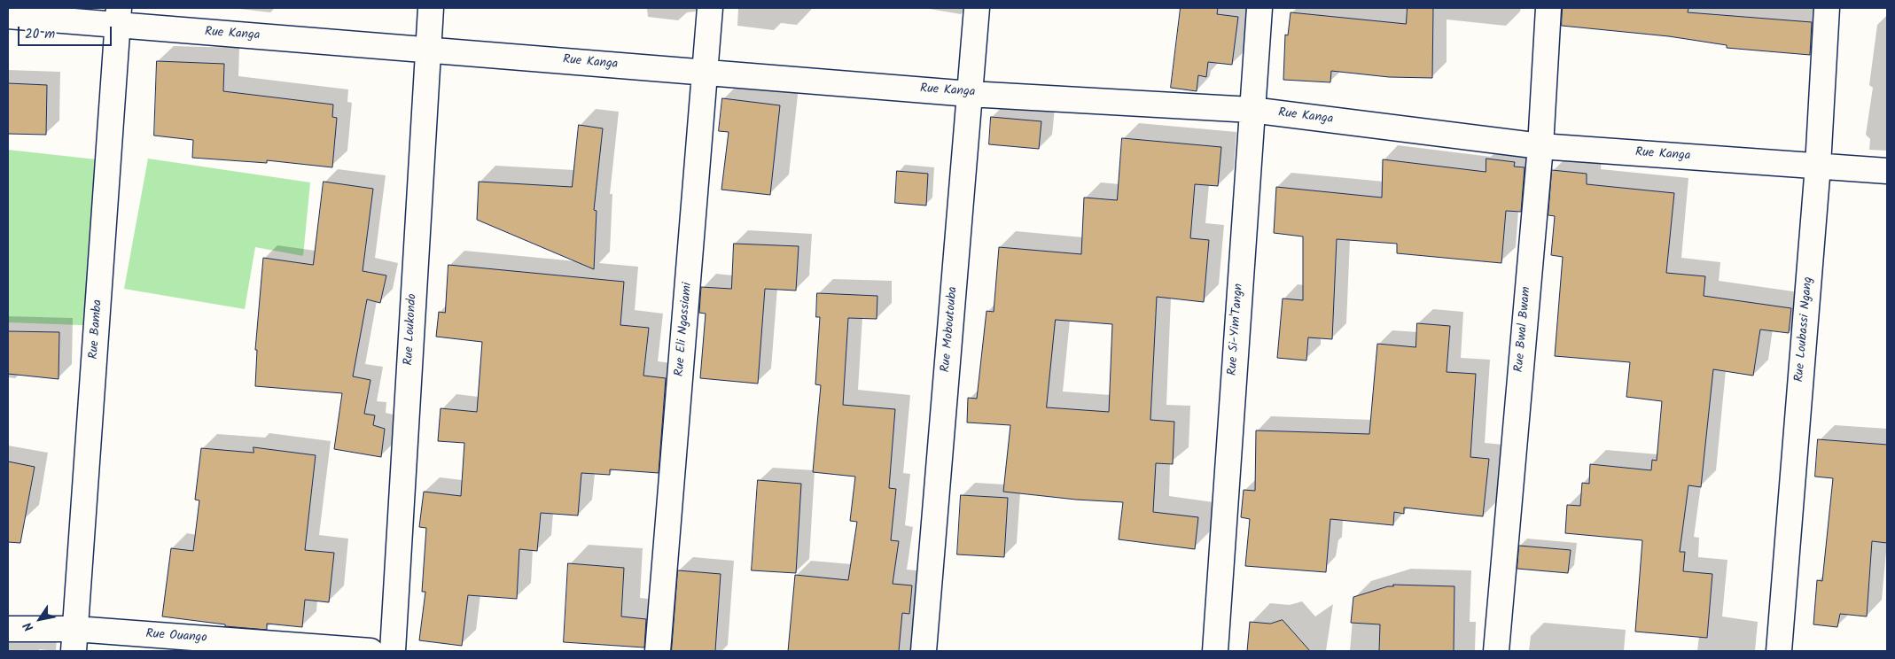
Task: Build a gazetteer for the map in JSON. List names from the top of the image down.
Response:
{
  "streets": {
    "street": [
      "Rue Kanga",
      "Rue Bamba",
      "Rue Loukondo",
      "Rue Eli Ngassiami",
      "Rue Moboutouba",
      "Rue Si-Yim'Tangn",
      "Rue Bwal Bwam",
      "Rue Loubassi Ngang",
      "Rue Ouango"
    ]
  },
  "crossings": [
    ["Rue Kanga", "Rue Bamba"],
    ["Rue Kanga", "Rue Loukondo"],
    ["Rue Kanga", "Rue Eli Ngassiami"],
    ["Rue Kanga", "Rue Moboutouba"],
    ["Rue Kanga", "Rue Si-Yim'Tangn"],
    ["Rue Kanga", "Rue Bwal Bwam"],
    ["Rue Kanga", "Rue Loubassi Ngang"],
    ["Rue Bamba", "Rue Ouango"]
  ],
  "scale_bar": "20 m",
  "north": "bottom left"
}
